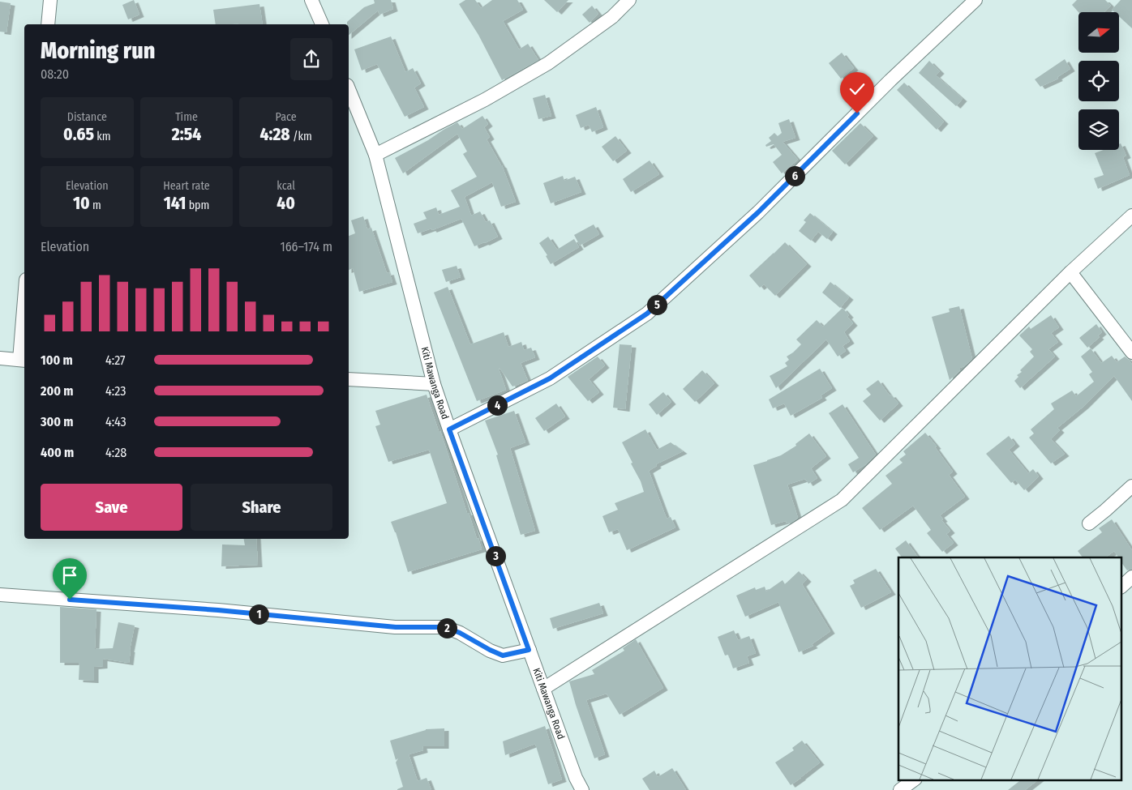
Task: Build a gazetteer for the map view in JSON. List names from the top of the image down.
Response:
{
  "streets": {
    "street": ["Kiti Mawanga Road"]
  },
  "north": "right",
  "page": {
    "heading": ["Morning run", "08:20"],
    "stats": [
      ["Distance", "0.65 km"],
      ["Time", "2:54"],
      ["Pace", "4:28 /km"],
      ["Elevation", "10 m"],
      ["Heart rate", "141 bpm"],
      ["kcal", "40"]
    ],
    "pins": [
      "6",
      "5",
      "4",
      "3",
      "1",
      "2"
    ],
    "chart": ["Elevation", "166–174 m"],
    "list": [
      {
        "name": "100 m",
        "note": "4:27"
      },
      {
        "name": "200 m",
        "note": "4:23"
      },
      {
        "name": "300 m",
        "note": "4:43"
      },
      {
        "name": "400 m",
        "note": "4:28"
      }
    ],
    "buttons": ["Save", "Share"]
  }
}
